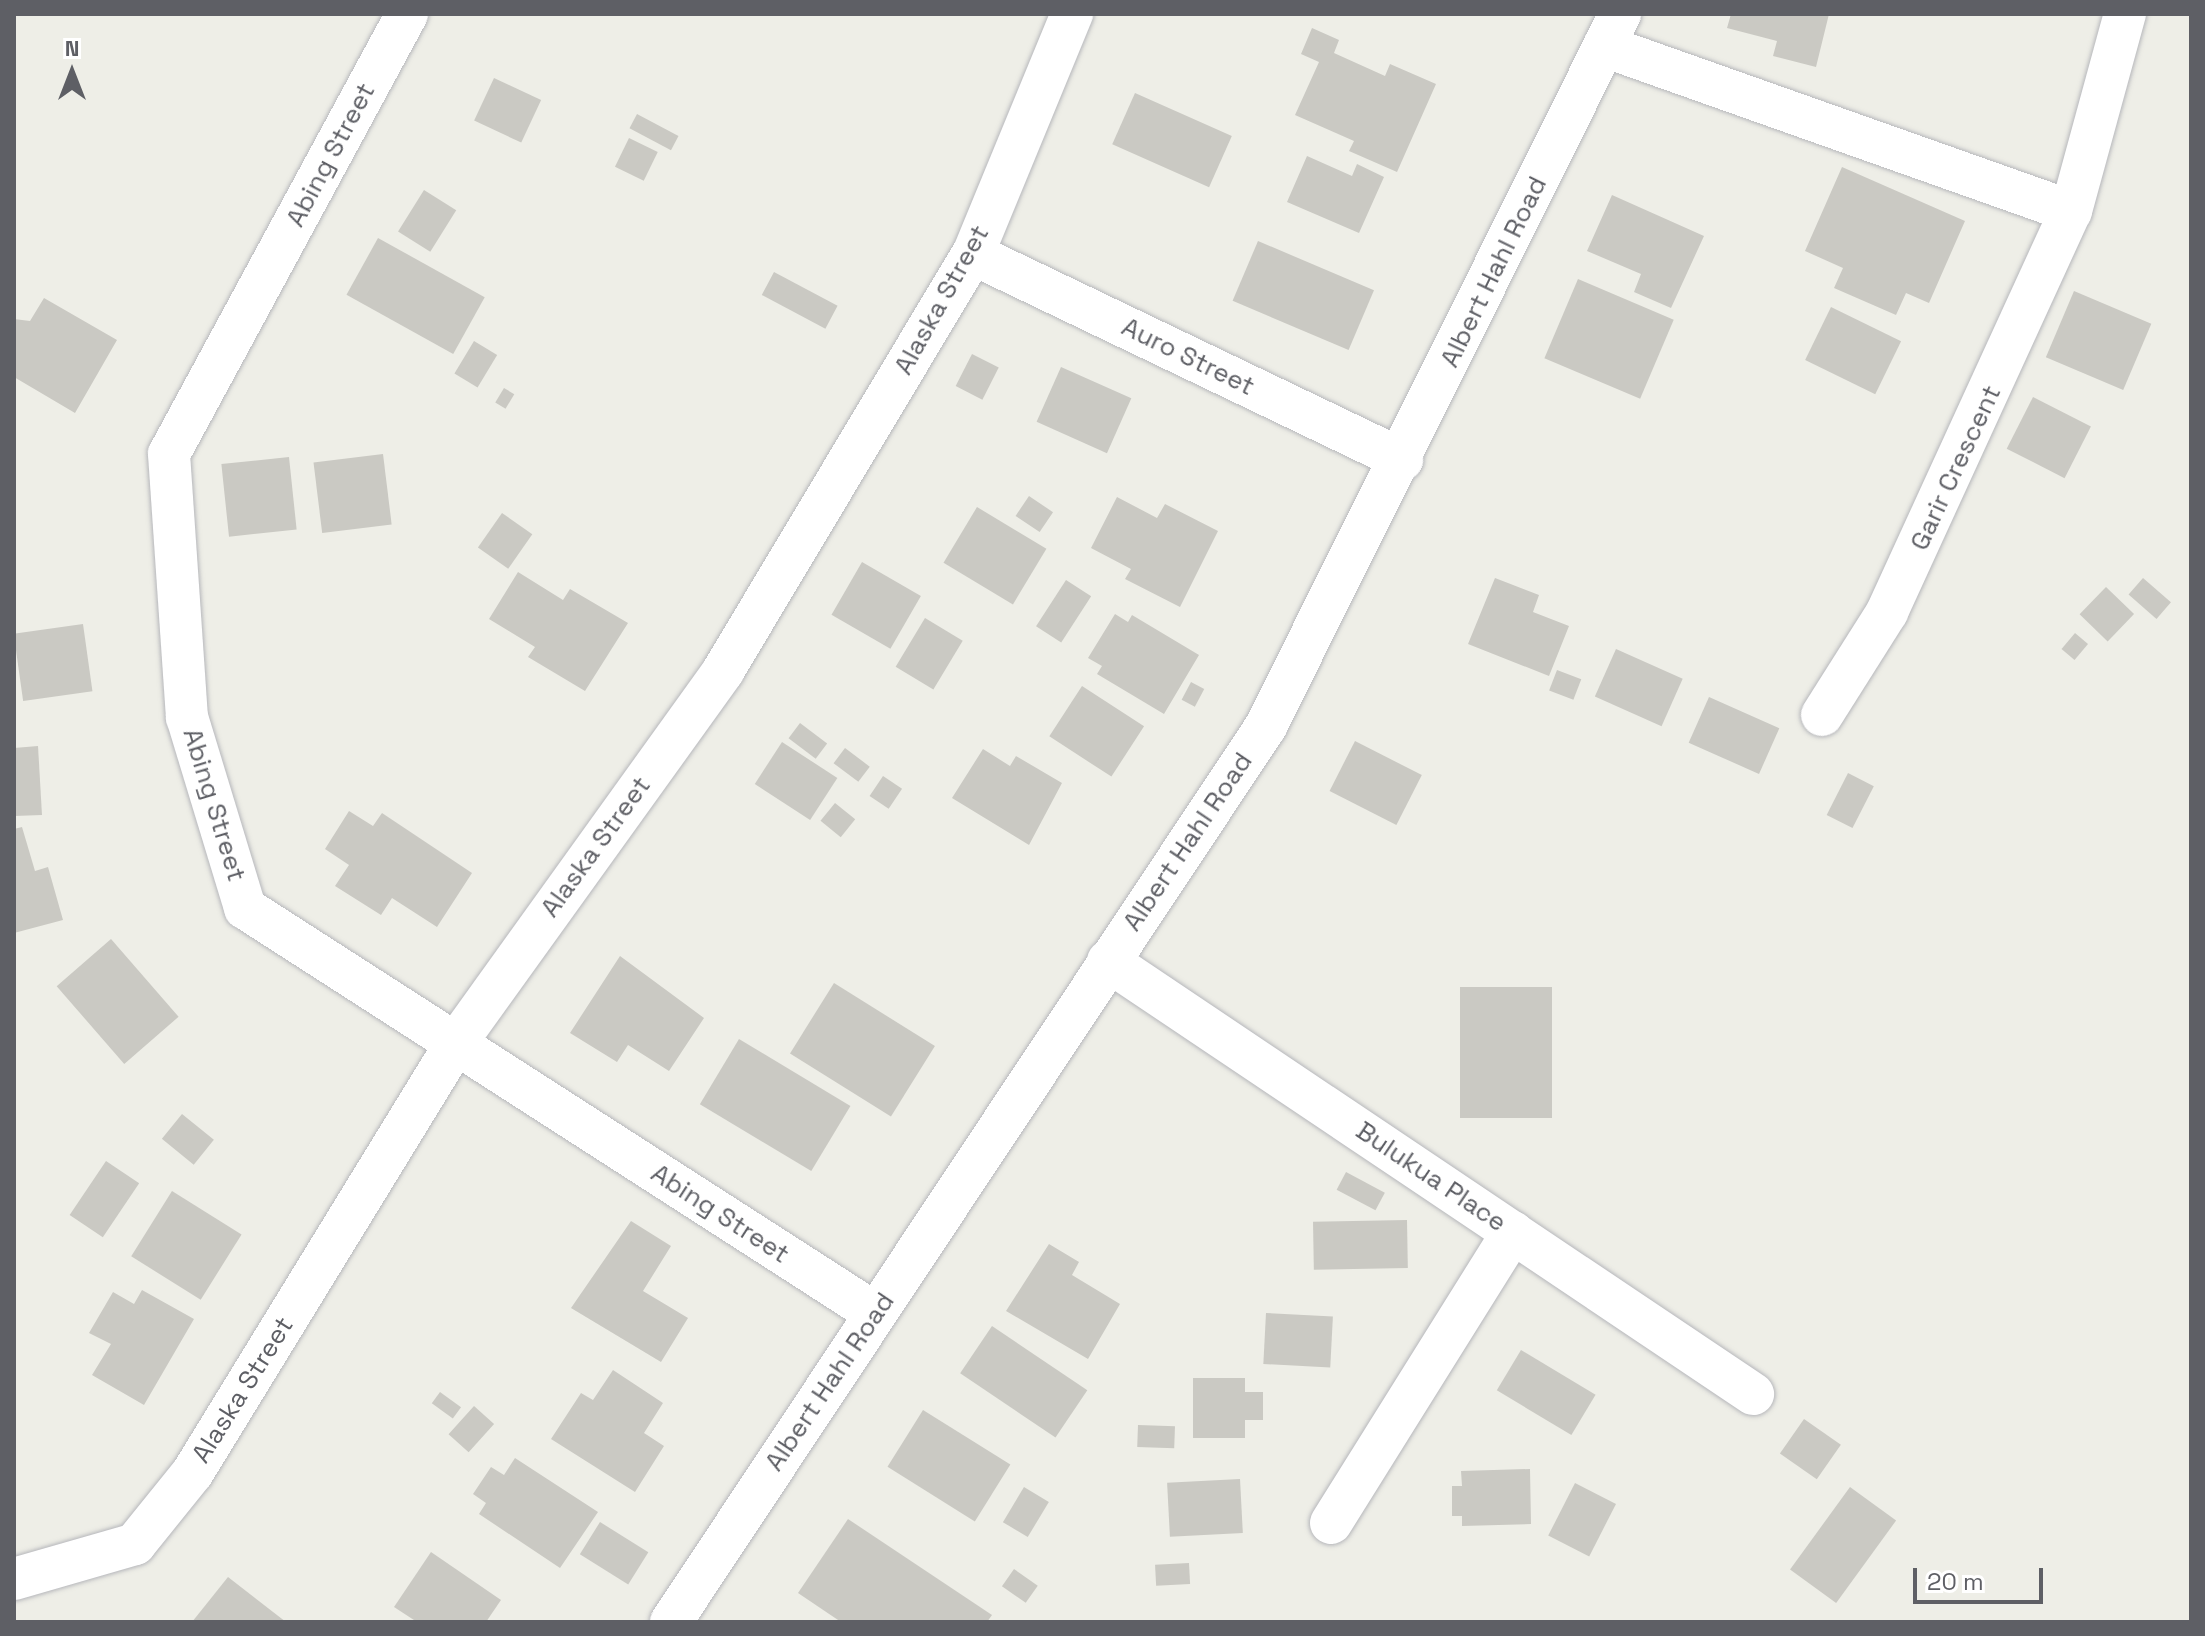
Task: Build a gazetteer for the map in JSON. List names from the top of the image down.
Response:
{
  "streets": {
    "street": [
      "Abing Street",
      "Albert Hahl Road",
      "Alaska Street",
      "Auro Street",
      "Garir Crescent",
      "Bulukua Place"
    ]
  },
  "crossings": [
    ["Abing Street", "Albert Hahl Road"],
    ["Abing Street", "Alaska Street"],
    ["Albert Hahl Road", "Auro Street"],
    ["Albert Hahl Road", "Bulukua Place"],
    ["Alaska Street", "Auro Street"]
  ],
  "scale_bar": "20 m",
  "north": "top"
}
